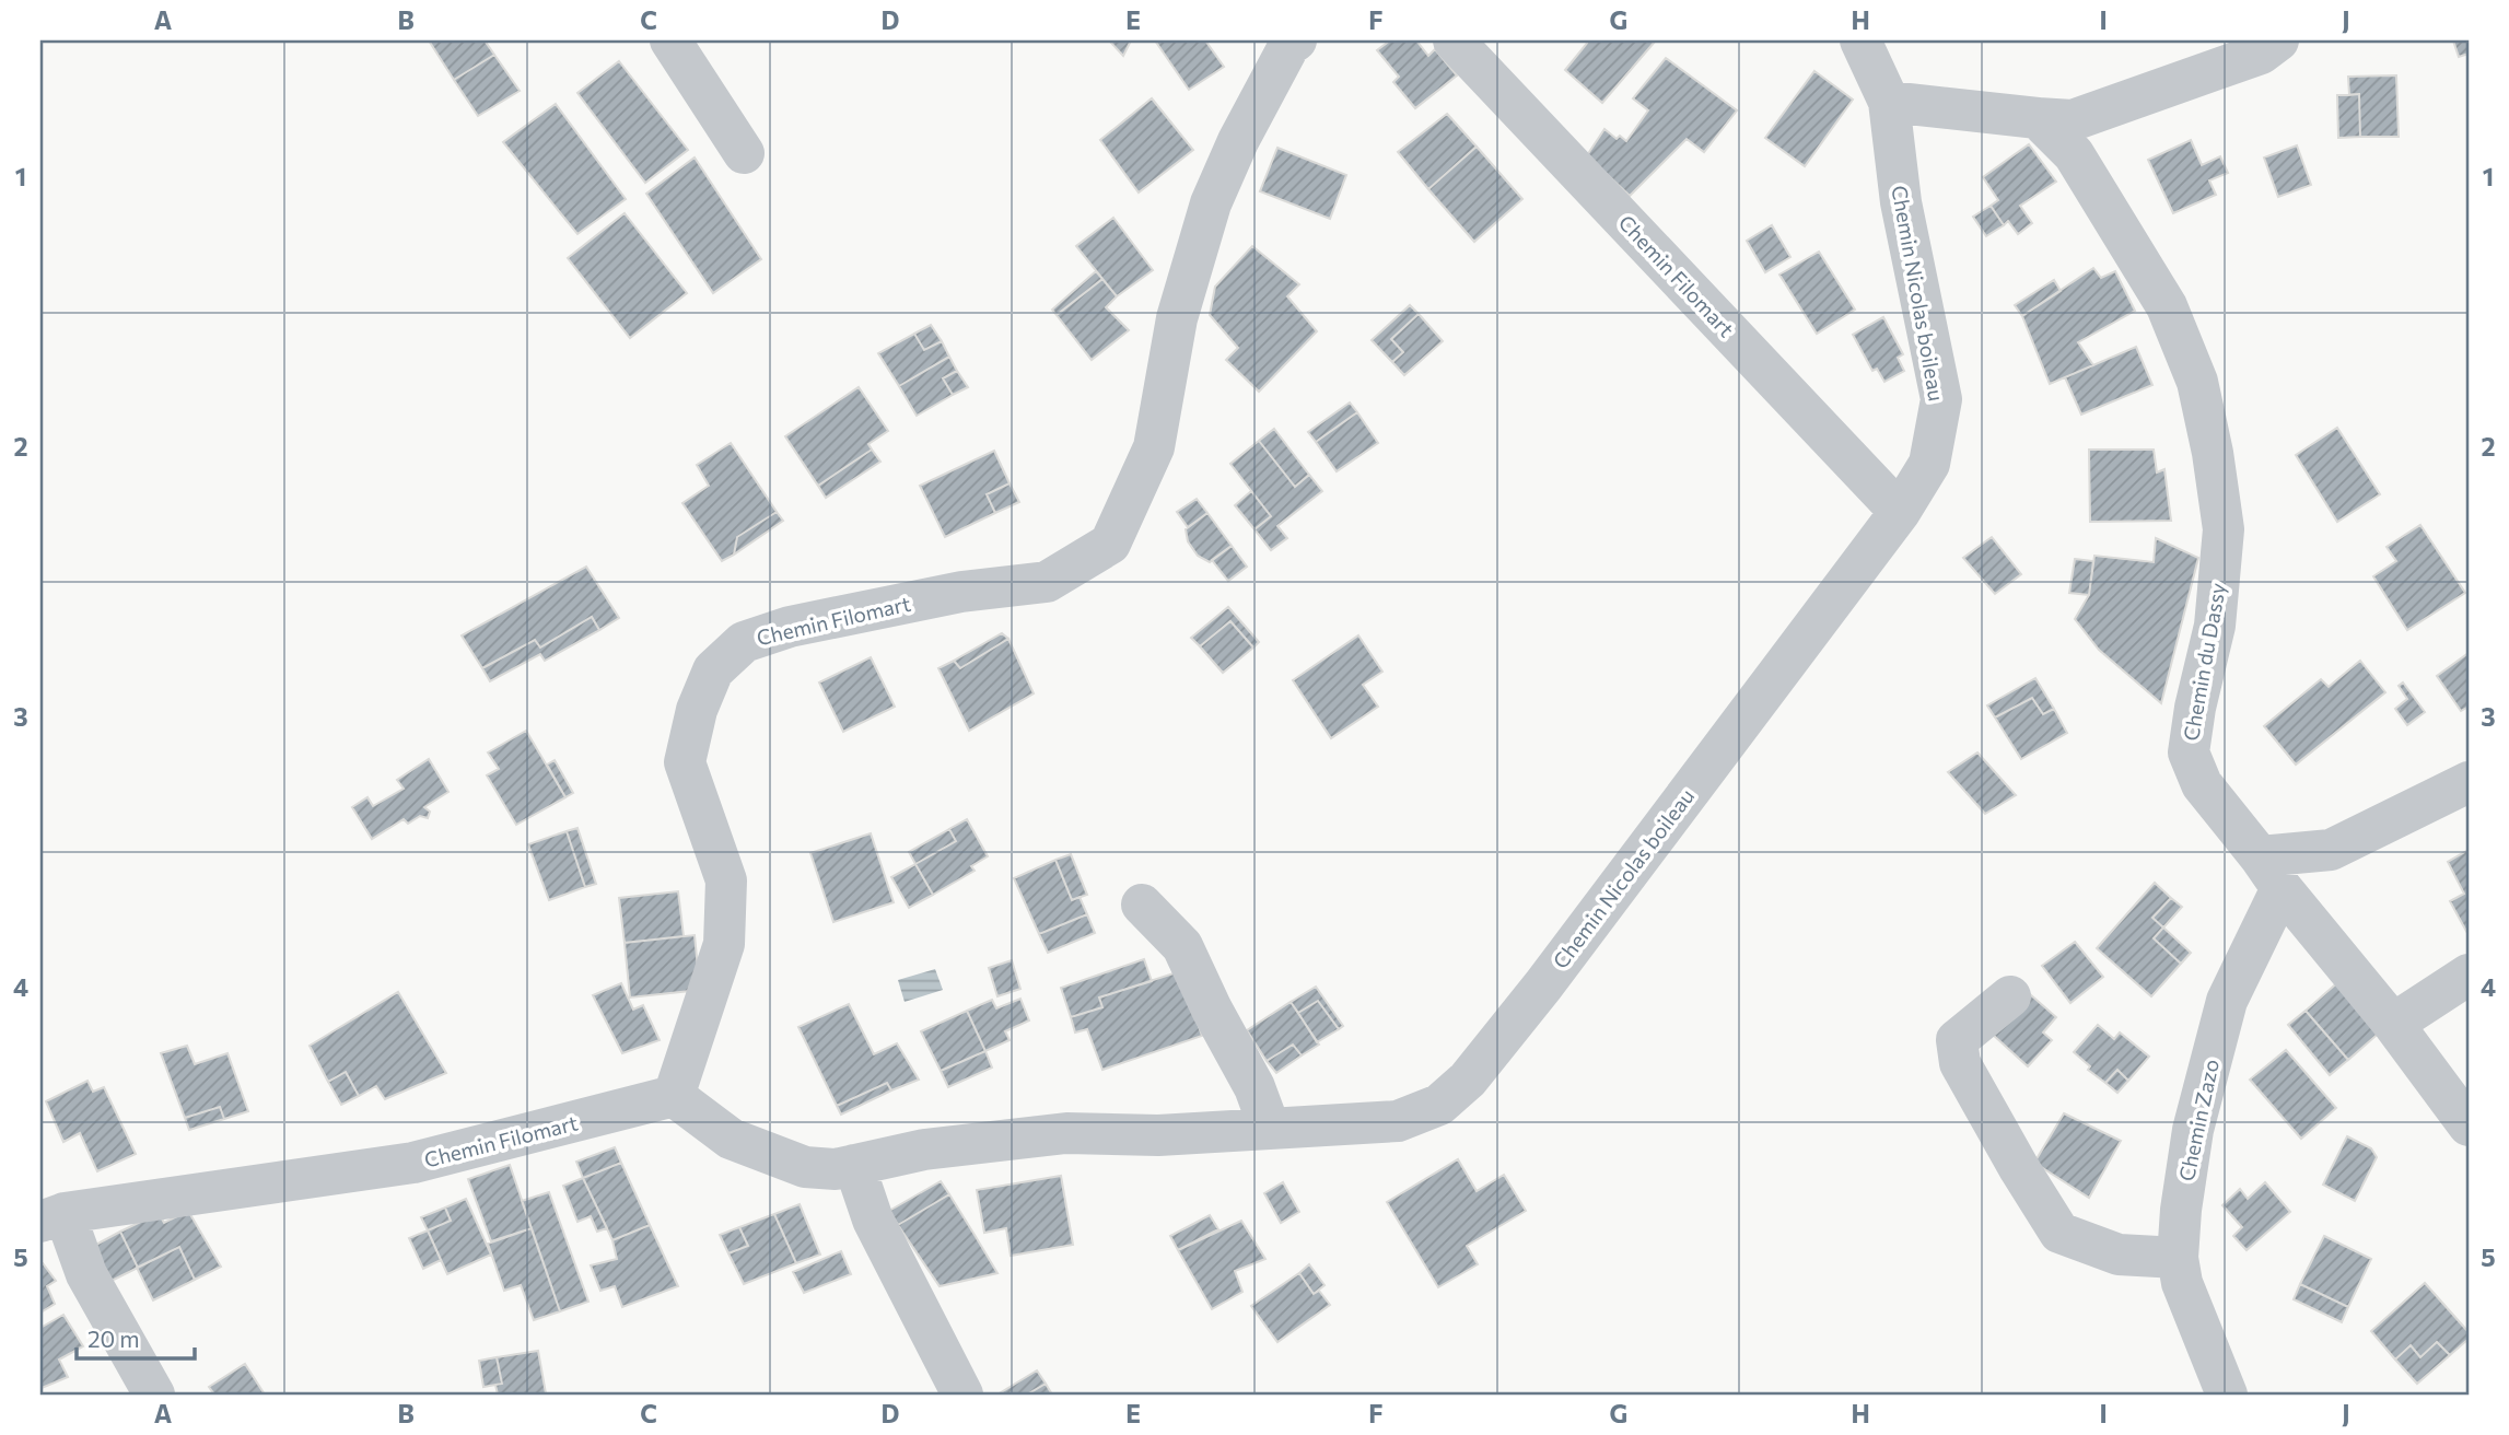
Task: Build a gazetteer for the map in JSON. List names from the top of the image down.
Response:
{
  "streets": {
    "street": [
      "Chemin Filomart",
      "Chemin Nicolas boileau",
      "Chemin du Dassy",
      "Chemin Zazo"
    ]
  },
  "crossings": [
    ["Chemin Filomart", "Chemin Nicolas boileau"],
    ["Chemin du Dassy", "Chemin Zazo"]
  ],
  "scale_bar": "20 m",
  "grid": {
    "columns": [
      "A",
      "B",
      "C",
      "D",
      "E",
      "F",
      "G",
      "H",
      "I",
      "J"
    ],
    "rows": [
      "1",
      "2",
      "3",
      "4",
      "5"
    ]
  }
}
